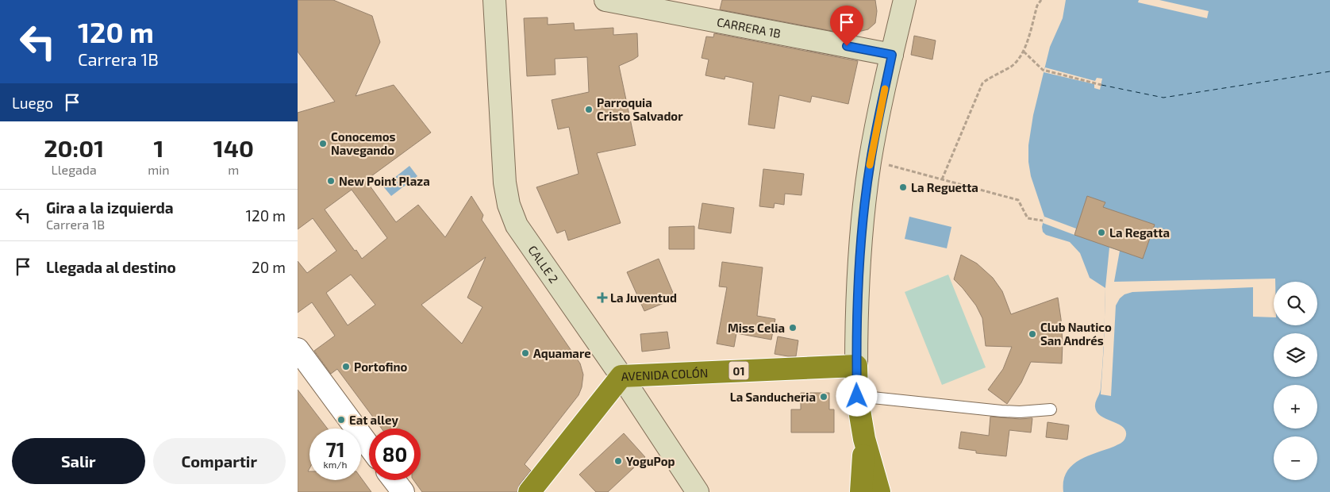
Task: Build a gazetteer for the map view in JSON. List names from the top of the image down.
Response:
{
  "streets": {
    "highway": ["01", "AVENIDA COLÓN"],
    "street": ["CARRERA 1B", "CALLE 2"]
  },
  "crossings": [
    ["CALLE 2", "AVENIDA COLÓN"]
  ],
  "places": {
    "other": [
      "Parroquia Cristo Salvador",
      "Conocemos Navegando",
      "New Point Plaza",
      "La Reguetta",
      "La Regatta",
      "Miss Celia",
      "Club Nautico San Andrés",
      "Aquamare",
      "Portofino",
      "La Sanducheria",
      "Eat alley",
      "YoguPop"
    ],
    "health": ["La Juventud"]
  },
  "page": {
    "turn": ["120 m", "Carrera 1B"],
    "then": "Luego",
    "eta": [
      "20:01",
      "Llegada",
      "1",
      "min",
      "140",
      "m"
    ],
    "list": [
      {
        "name": "Gira a la izquierda",
        "note": "Carrera 1B",
        "value": "120 m"
      },
      {
        "name": "Llegada al destino",
        "value": "20 m"
      }
    ],
    "map_buttons": ["+", "−"],
    "speed": "71 km/h",
    "limit": "80",
    "buttons": ["Salir", "Compartir"]
  }
}
